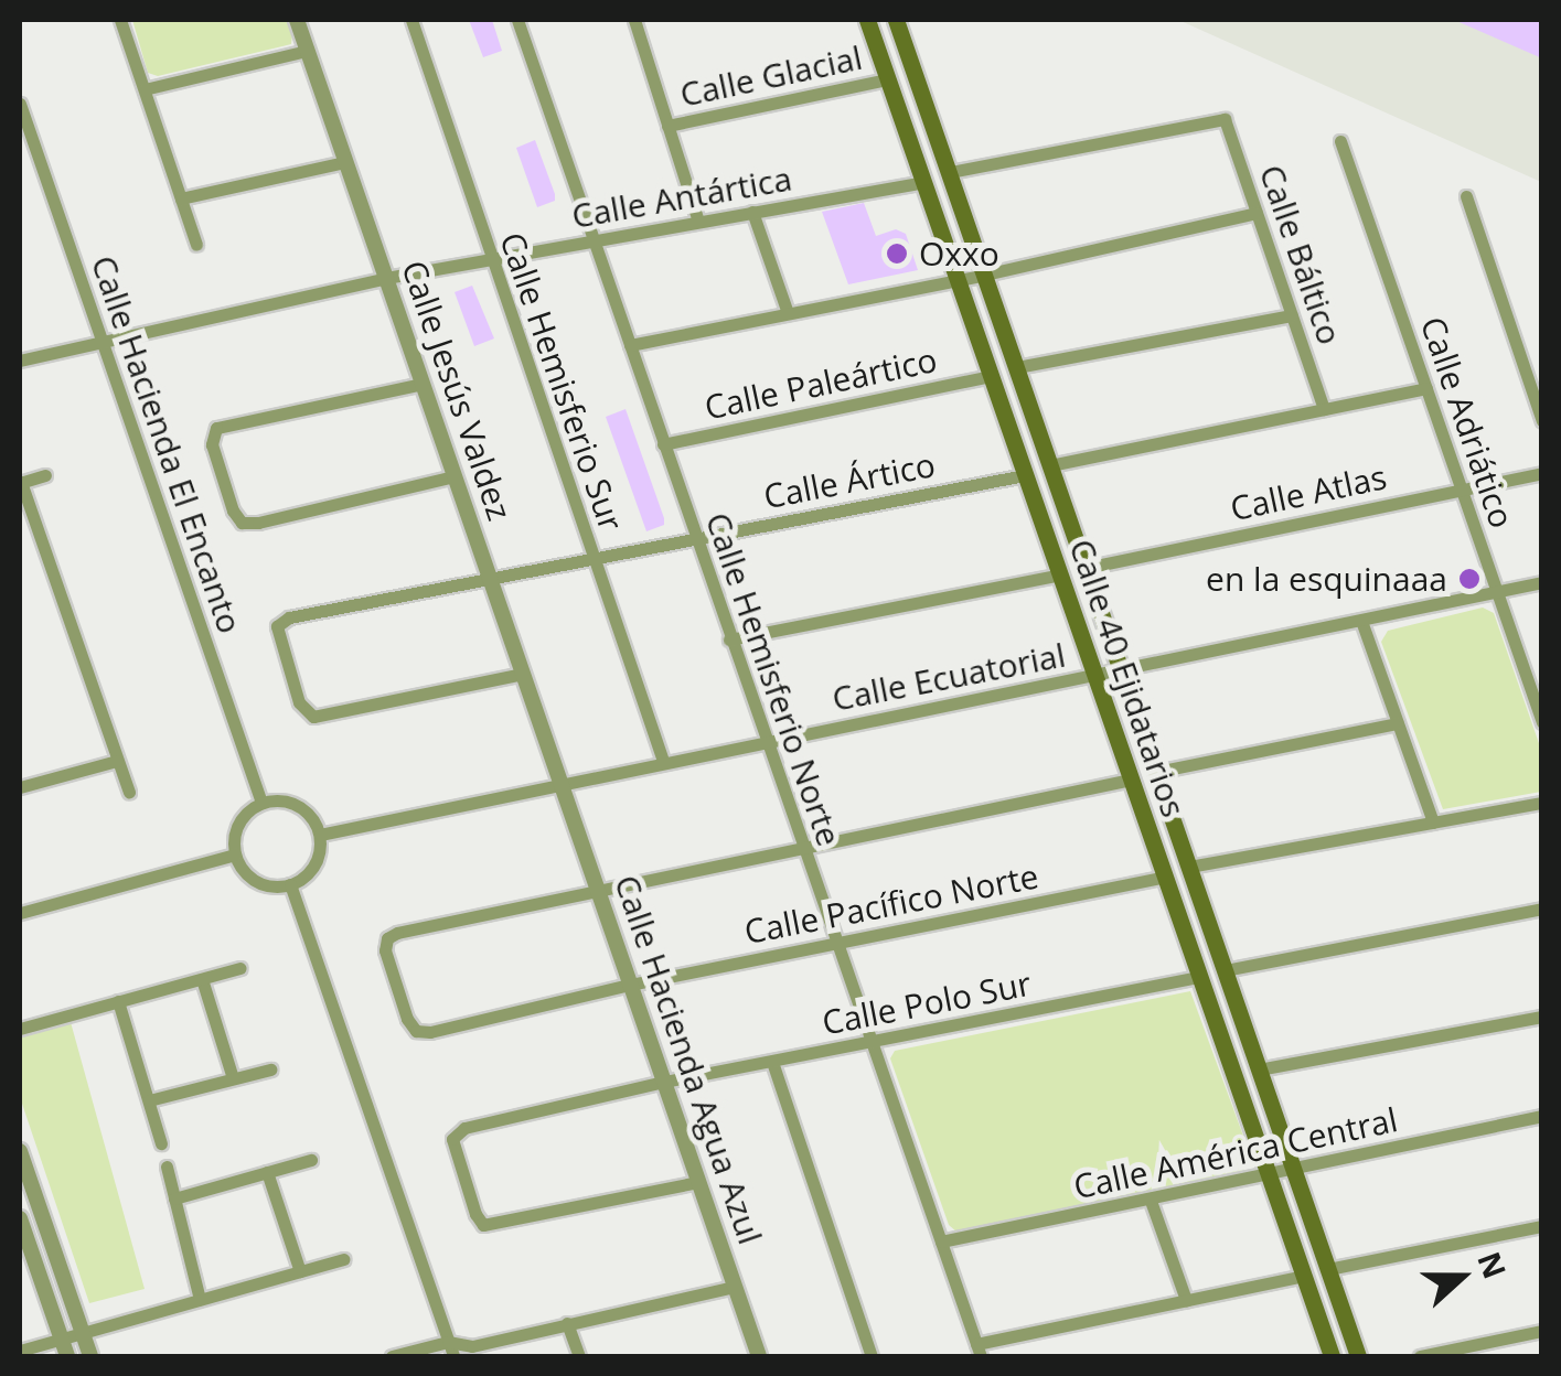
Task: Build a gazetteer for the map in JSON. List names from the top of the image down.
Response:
{
  "streets": {
    "main road": ["Calle 40 Ejidatarios"],
    "street": [
      "Calle Glacial",
      "Calle Antártica",
      "Calle Báltico",
      "Calle Hemisferio Sur",
      "Calle Paleártico",
      "Calle Jesús Valdez",
      "Calle Adriático",
      "Calle Hacienda El Encanto",
      "Calle Ártico",
      "Calle Atlas",
      "Calle Ecuatorial",
      "Calle Hemisferio Norte",
      "Calle Pacífico Norte",
      "Calle Polo Sur",
      "Calle Hacienda Agua Azul",
      "Calle América Central"
    ]
  },
  "crossings": [
    ["Calle Glacial", "Calle 40 Ejidatarios"],
    ["Calle Antártica", "Calle Hemisferio Sur"],
    ["Calle Antártica", "Calle Jesús Valdez"],
    ["Calle Antártica", "Calle Hacienda El Encanto"],
    ["Calle Antártica", "Calle 40 Ejidatarios"],
    ["Calle Antártica", "Calle Hemisferio Norte"],
    ["Calle Báltico", "Calle 40 Ejidatarios"],
    ["Calle Hemisferio Sur", "Calle Ártico"],
    ["Calle Hemisferio Sur", "Calle Ecuatorial"],
    ["Calle Paleártico", "Calle 40 Ejidatarios"],
    ["Calle Paleártico", "Calle Hemisferio Norte"],
    ["Calle Jesús Valdez", "Calle Ártico"],
    ["Calle Jesús Valdez", "Calle Ecuatorial"],
    ["Calle Jesús Valdez", "Calle Hacienda Agua Azul"],
    ["Calle Adriático", "Calle Atlas"],
    ["Calle Adriático", "Calle Ecuatorial"],
    ["Calle Hacienda El Encanto", "Calle Ecuatorial"],
    ["Calle Ártico", "Calle 40 Ejidatarios"],
    ["Calle Ártico", "Calle Hemisferio Norte"],
    ["Calle Atlas", "Calle 40 Ejidatarios"],
    ["Calle Ecuatorial", "Calle 40 Ejidatarios"],
    ["Calle Ecuatorial", "Calle Hemisferio Norte"],
    ["Calle Ecuatorial", "Calle Hacienda Agua Azul"],
    ["Calle 40 Ejidatarios", "Calle Pacífico Norte"],
    ["Calle 40 Ejidatarios", "Calle Polo Sur"],
    ["Calle 40 Ejidatarios", "Calle América Central"],
    ["Calle Hemisferio Norte", "Calle Pacífico Norte"],
    ["Calle Hemisferio Norte", "Calle Polo Sur"],
    ["Calle Hemisferio Norte", "Calle América Central"],
    ["Calle Pacífico Norte", "Calle Hacienda Agua Azul"],
    ["Calle Polo Sur", "Calle Hacienda Agua Azul"]
  ],
  "places": ["Oxxo", "en la esquinaaa"],
  "north": "right"
}
